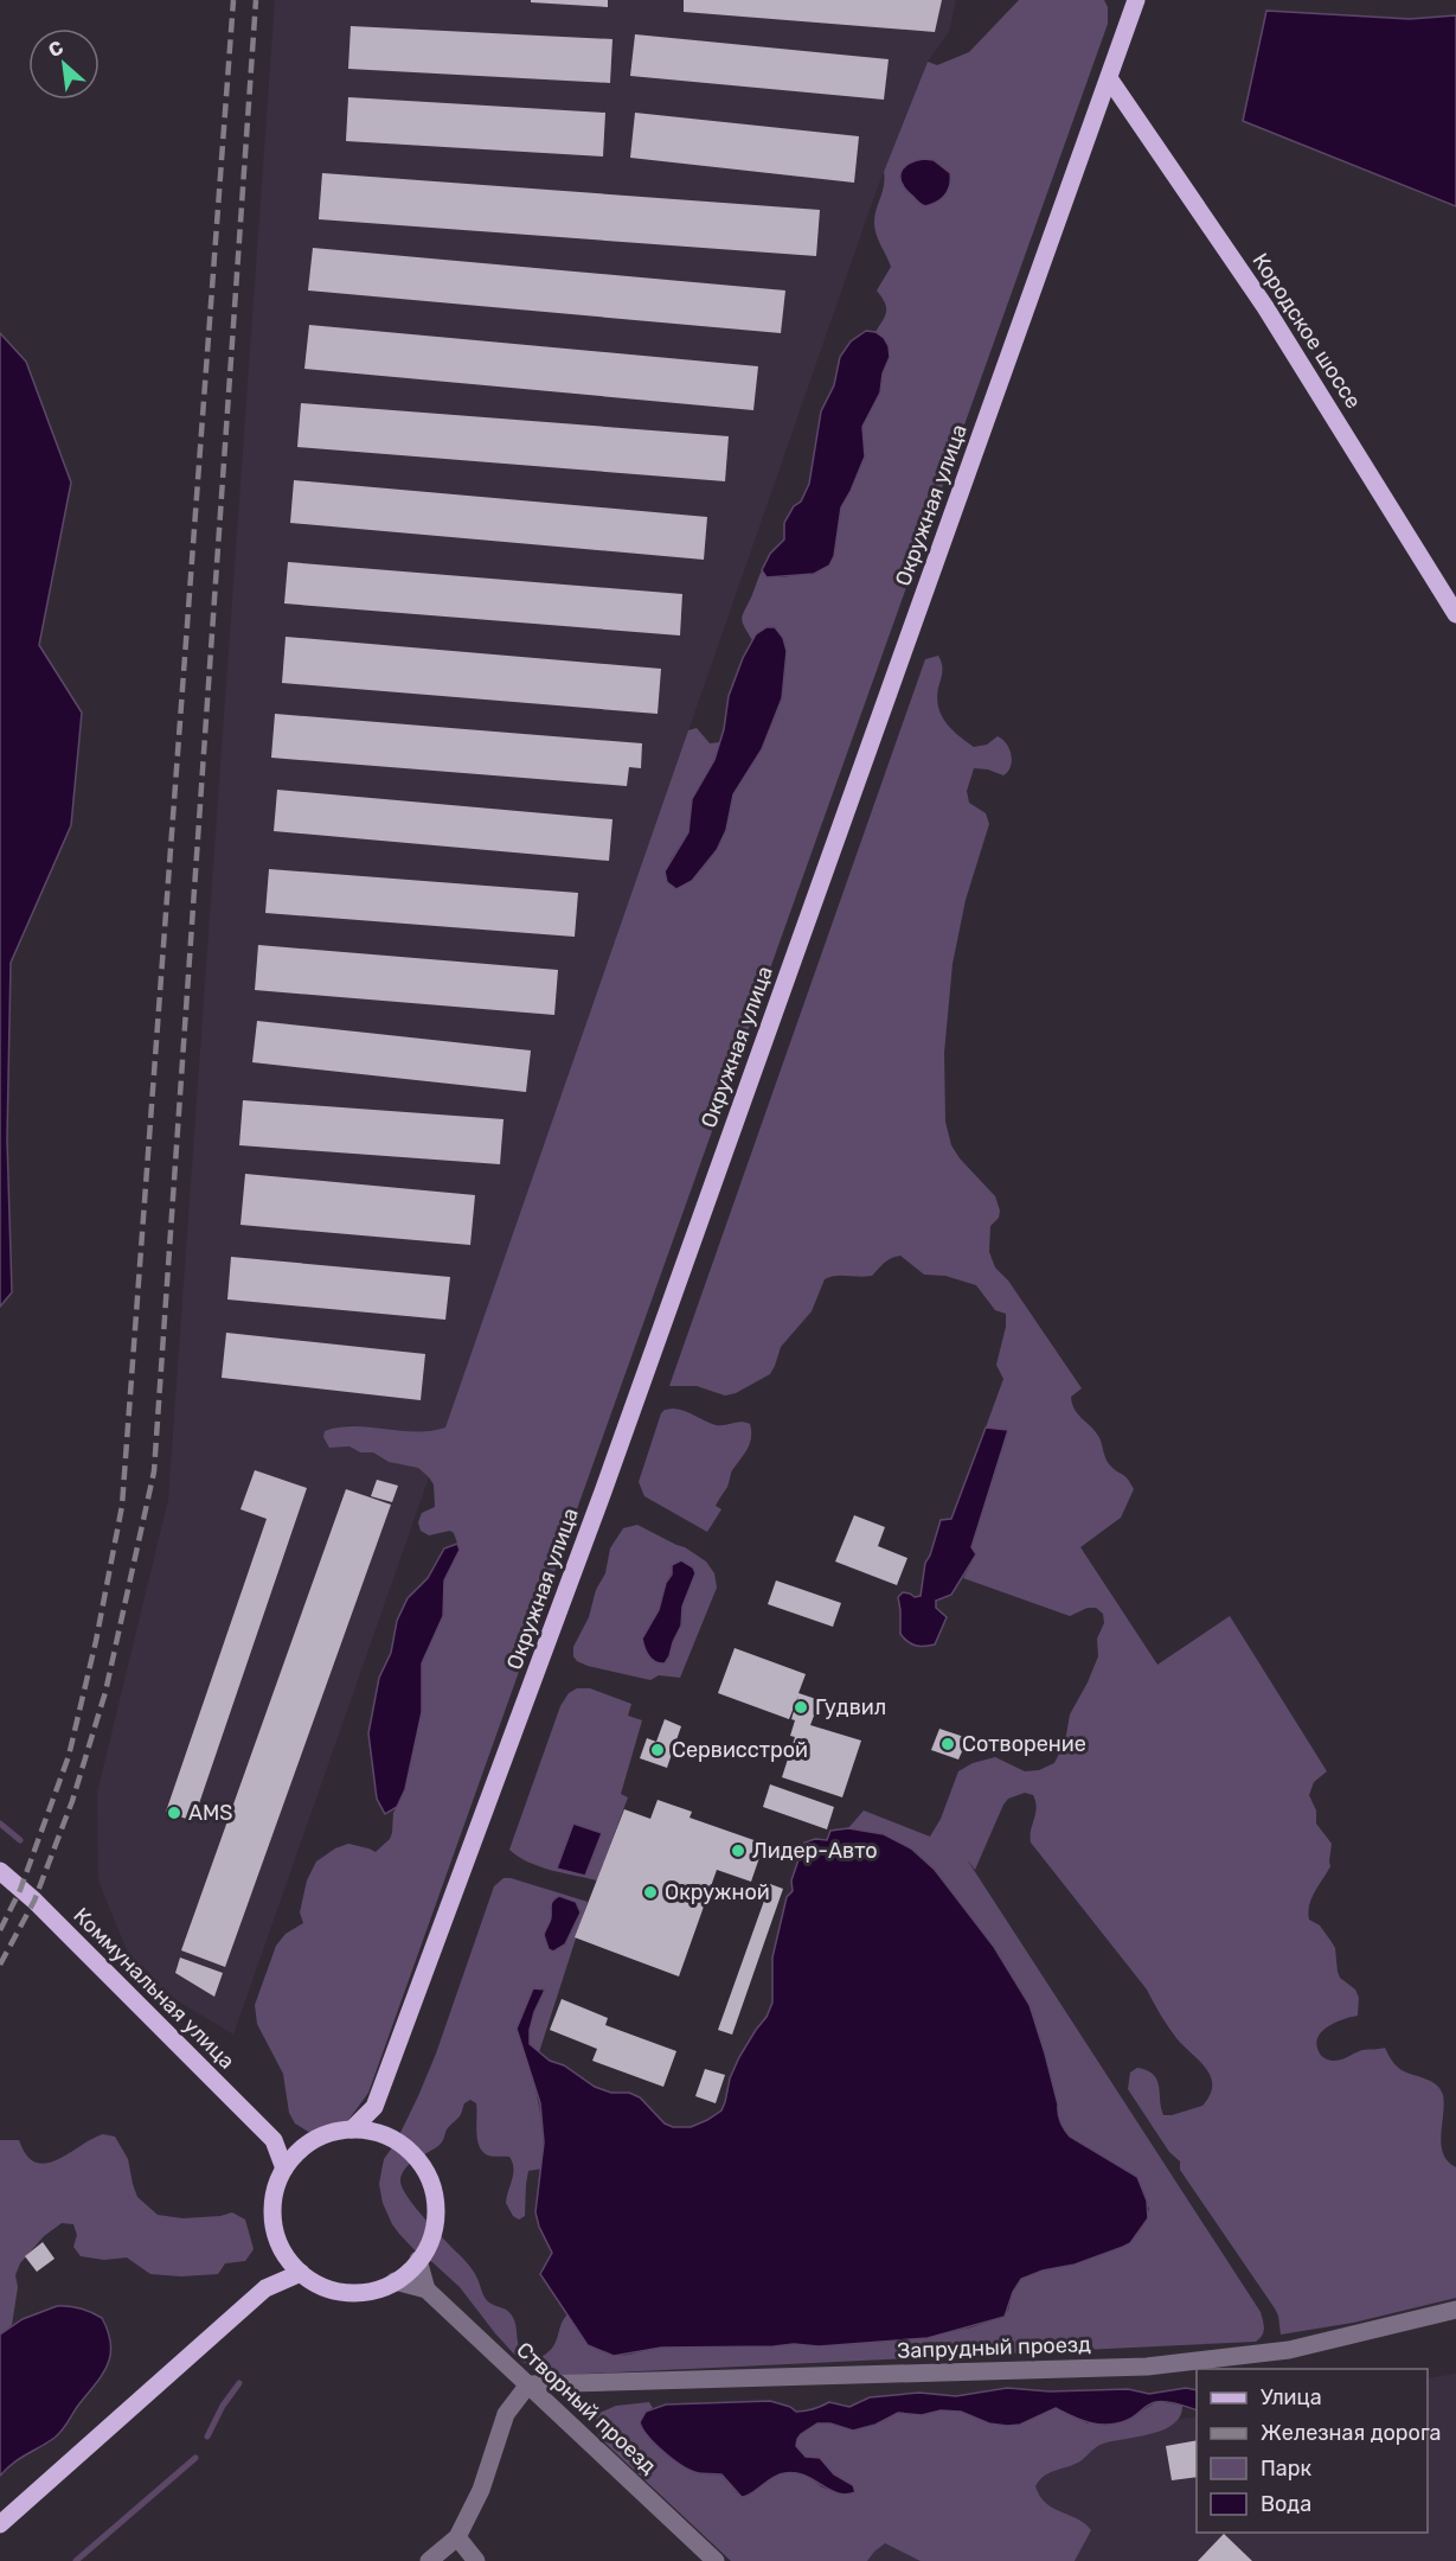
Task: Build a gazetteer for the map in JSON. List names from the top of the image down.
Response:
{
  "streets": {
    "main road": ["Кородское шоссе", "Окружная улица", "Коммунальная улица"],
    "street": ["Запрудный проезд", "Створный проезд"]
  },
  "crossings": [
    ["Кородское шоссе", "Окружная улица"],
    ["Запрудный проезд", "Створный проезд"]
  ],
  "places": [
    "Гудвил",
    "Сотворение",
    "Сервисстрой",
    "AMS",
    "Лидер-Авто",
    "Окружной"
  ],
  "legend": [
    "Улица",
    "Железная дорога",
    "Парк",
    "Вода"
  ],
  "north": "top left"
}
